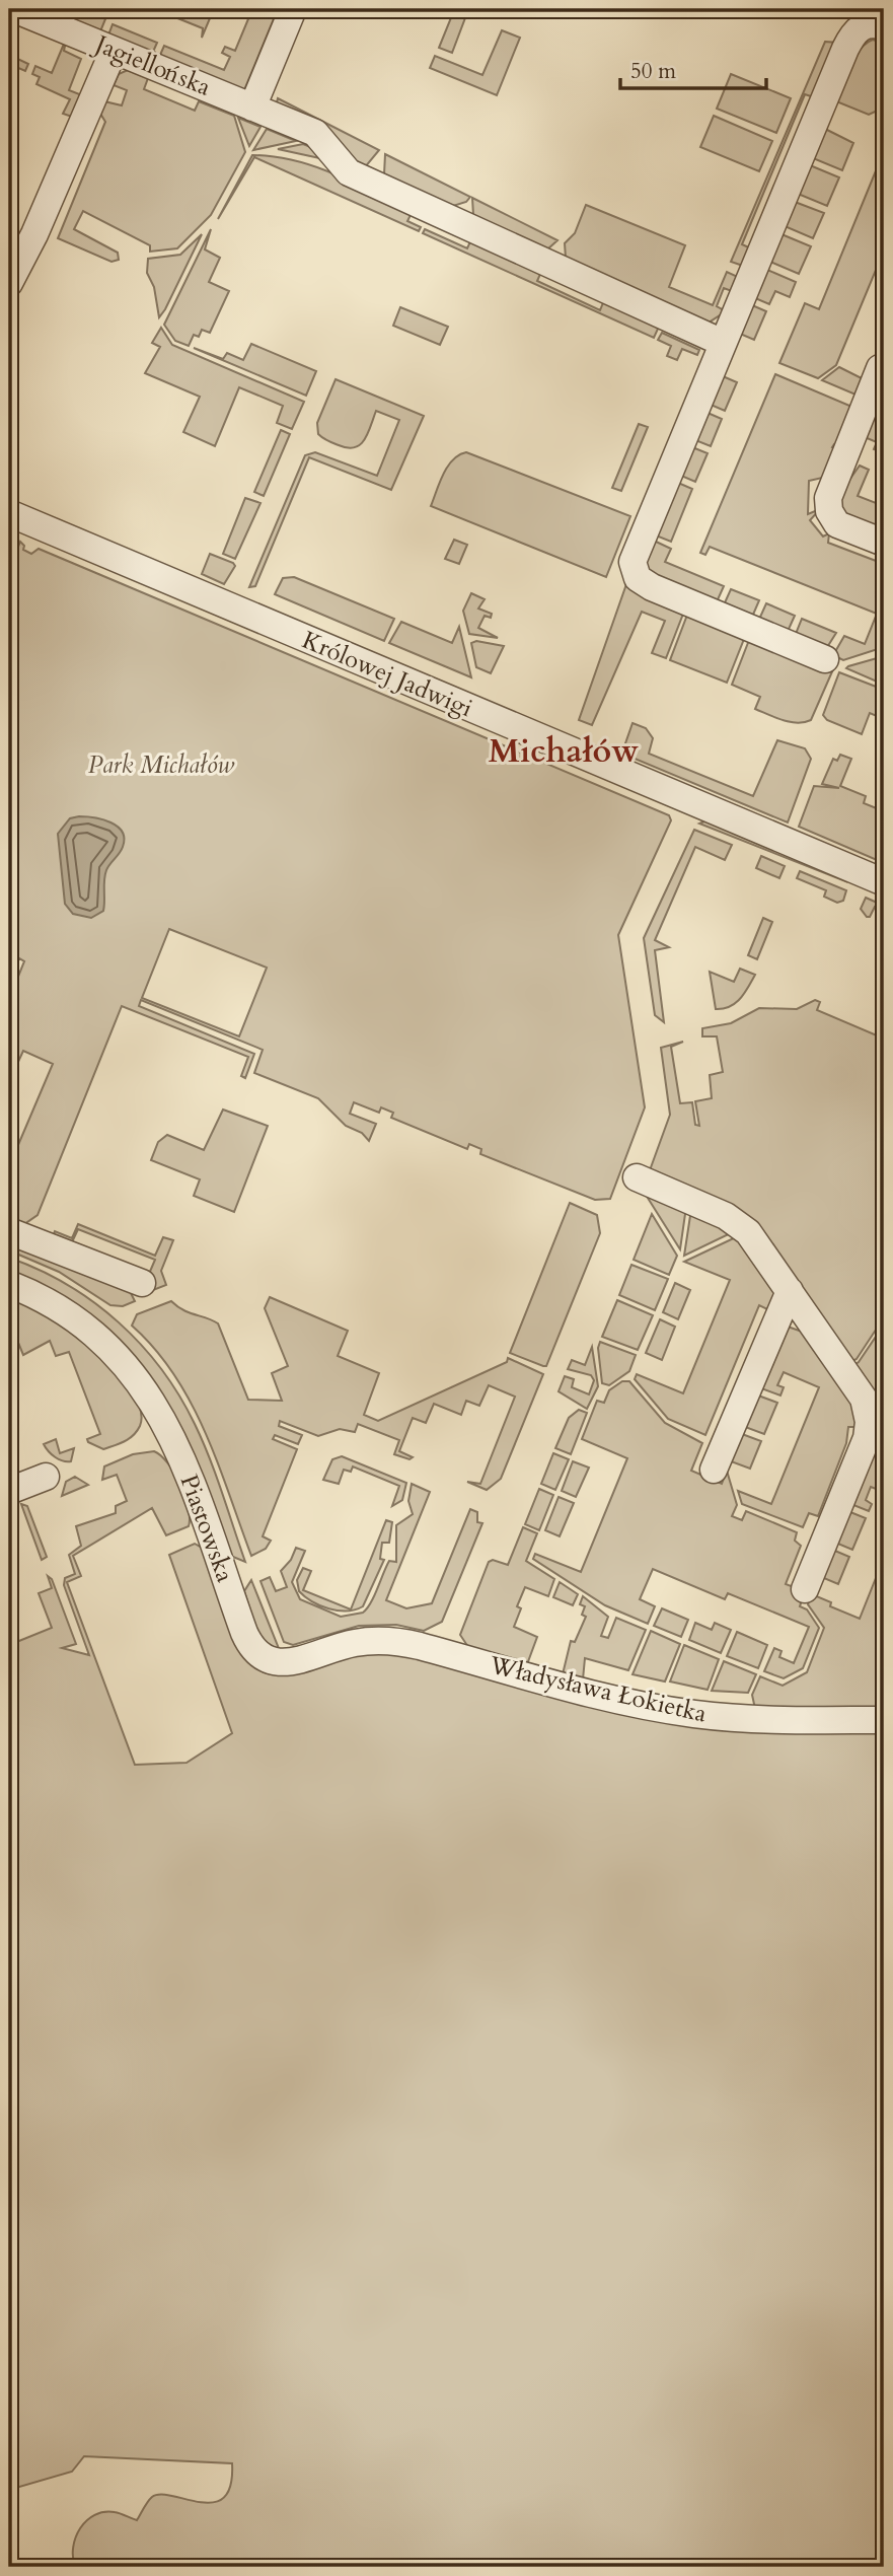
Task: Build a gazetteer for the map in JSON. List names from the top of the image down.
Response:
{
  "streets": {
    "street": [
      "Jagiellońska",
      "Królowej Jadwigi",
      "Piastowska",
      "Władysława Łokietka"
    ]
  },
  "crossings": [
    ["Piastowska", "Władysława Łokietka"]
  ],
  "districts": ["Michałów"],
  "parks": ["Park Michałów"],
  "scale_bar": "50 m"
}
